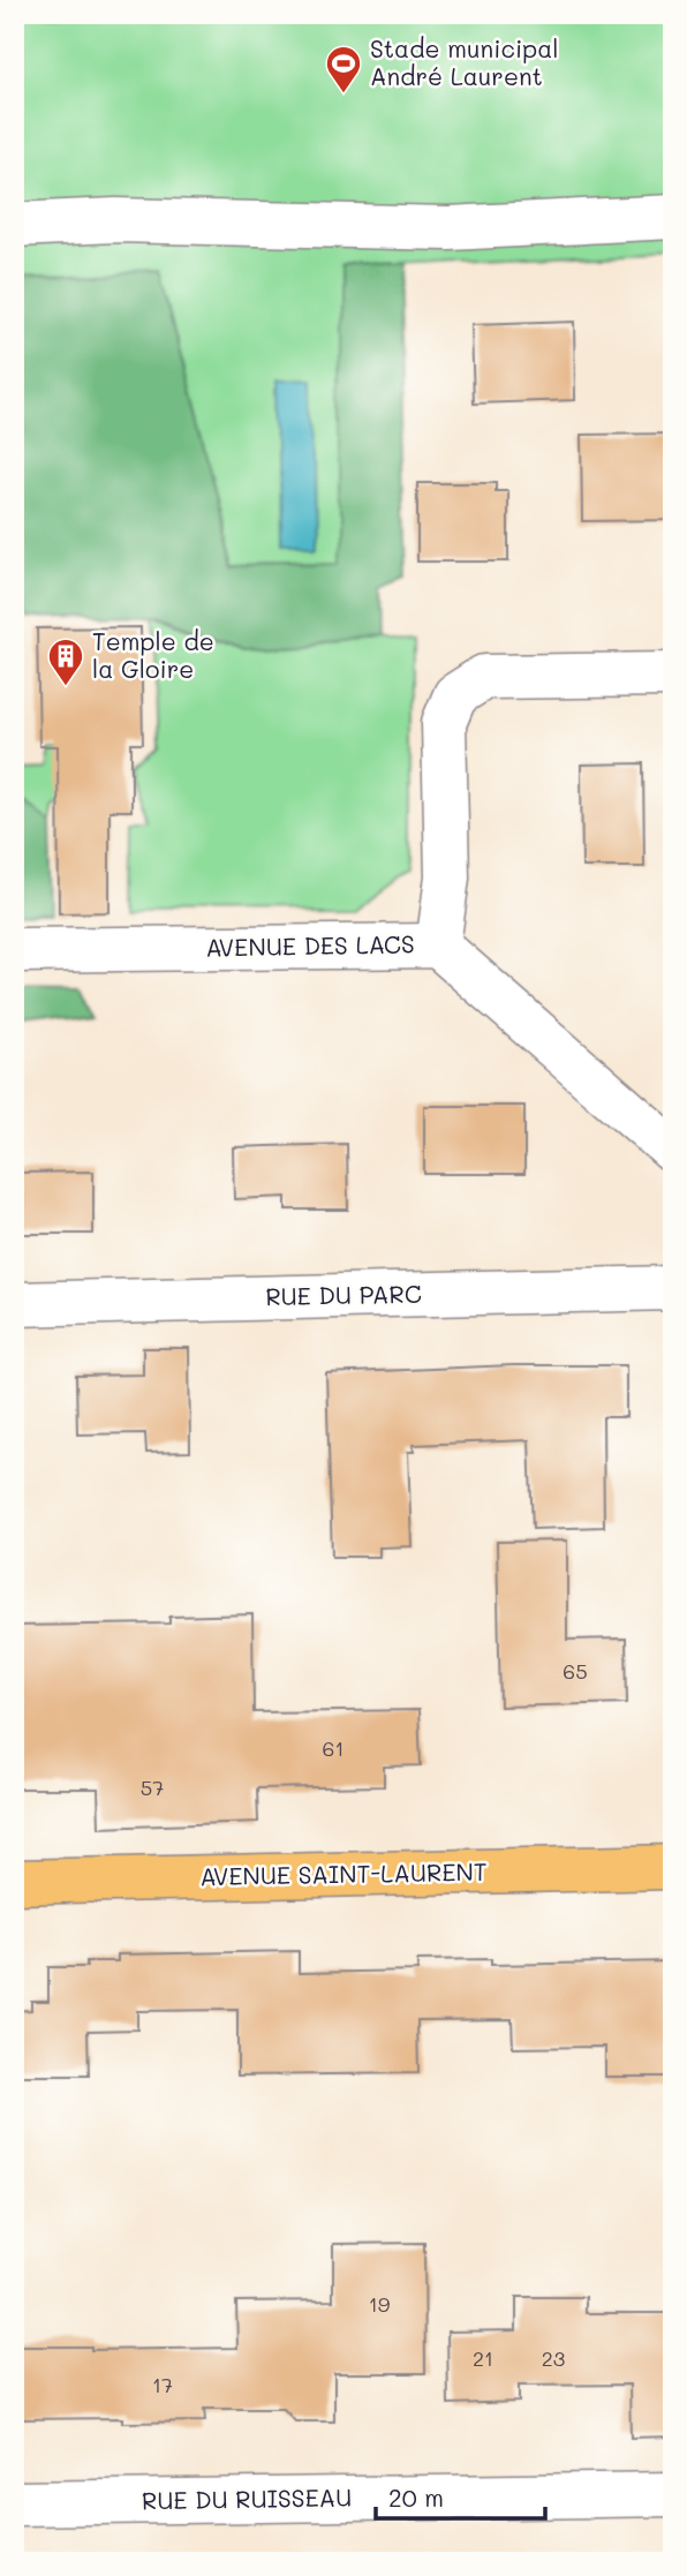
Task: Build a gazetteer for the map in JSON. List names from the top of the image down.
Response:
{
  "streets": {
    "main road": ["AVENUE SAINT-LAURENT"],
    "street": ["AVENUE DES LACS", "RUE DU PARC", "RUE DU RUISSEAU"]
  },
  "places": {
    "sports": ["Stade municipal André Laurent"],
    "building": ["Temple de la Gloire"]
  },
  "house_numbers": [
    "65",
    "61",
    "57",
    "19",
    "21",
    "23",
    "17"
  ],
  "scale_bar": "20 m"
}
